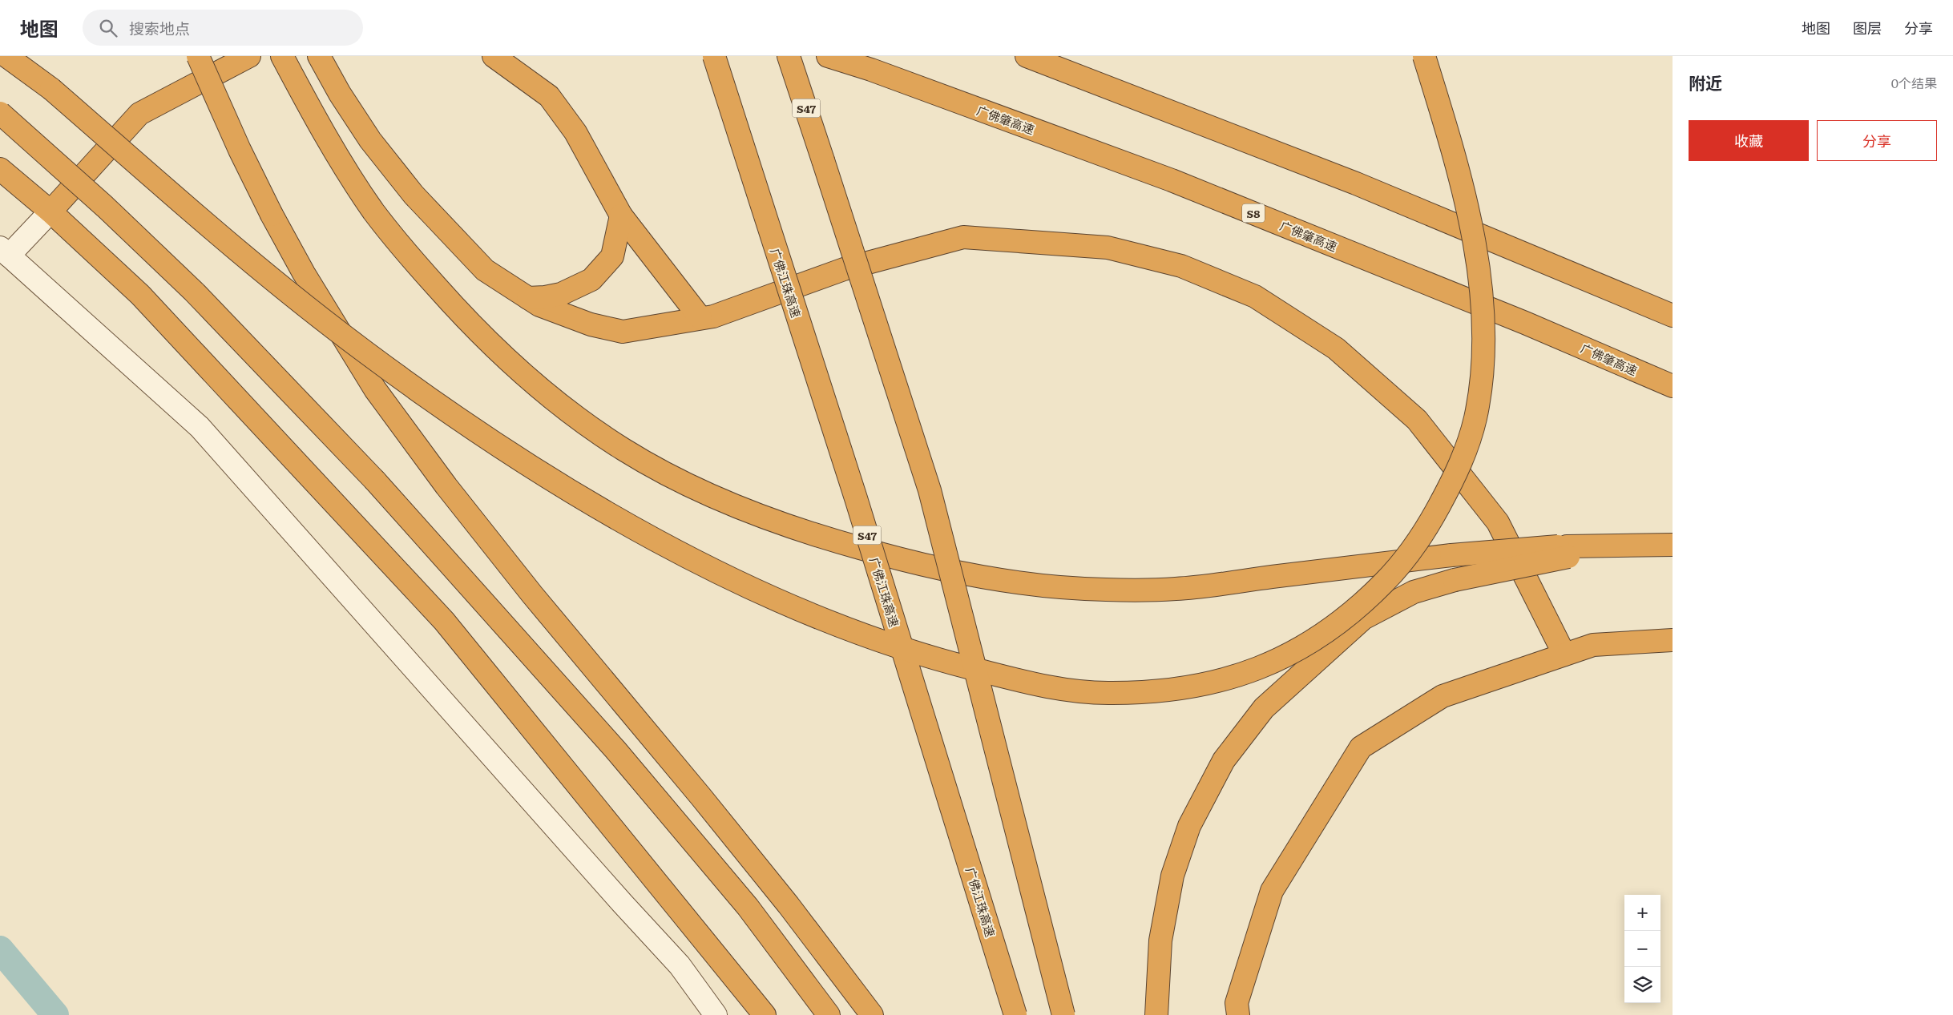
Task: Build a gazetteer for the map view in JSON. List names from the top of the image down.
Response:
{
  "streets": {
    "highway": [
      "S47",
      "广佛肇高速",
      "S8",
      "广佛江珠高速"
    ]
  },
  "page": {
    "header": "地图",
    "search": "搜索地点",
    "nav": ["地图", "图层", "分享"],
    "heading": ["附近", "0个结果"],
    "buttons": ["收藏", "分享"],
    "map_buttons": ["+", "−"]
  }
}
